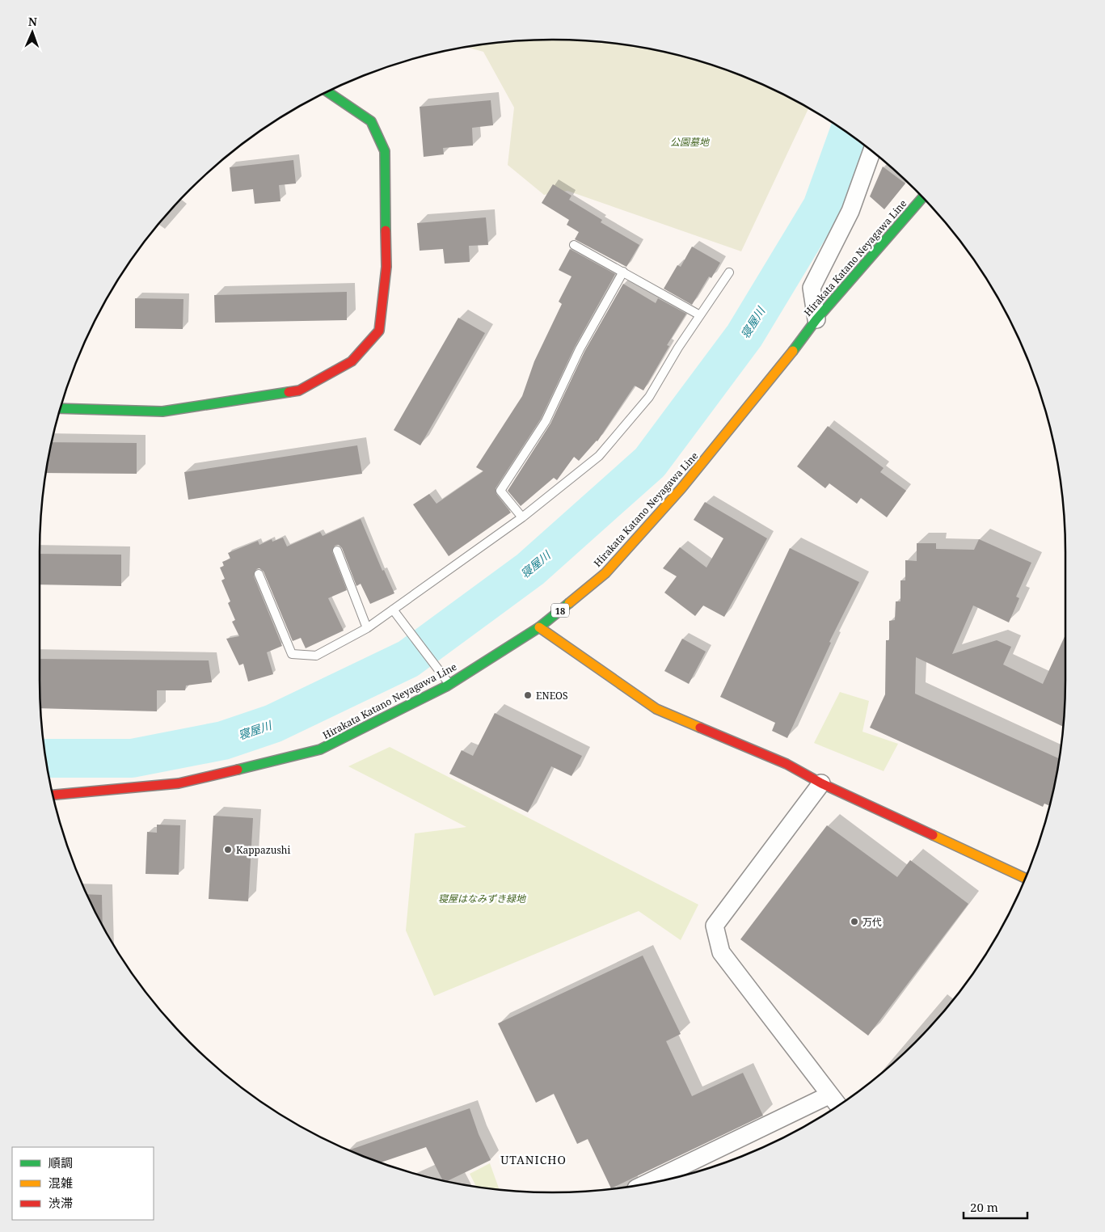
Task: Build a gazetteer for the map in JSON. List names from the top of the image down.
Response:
{
  "streets": {
    "street": ["Hirakata Katano Neyagawa Line", "18"]
  },
  "districts": ["UTANICHO"],
  "water": ["寝屋川"],
  "parks": ["公園墓地", "寝屋はなみずき緑地"],
  "places": ["ENEOS", "Kappazushi", "万代"],
  "legend": ["順調", "混雑", "渋滞"],
  "scale_bar": "20 m",
  "north": "top"
}
